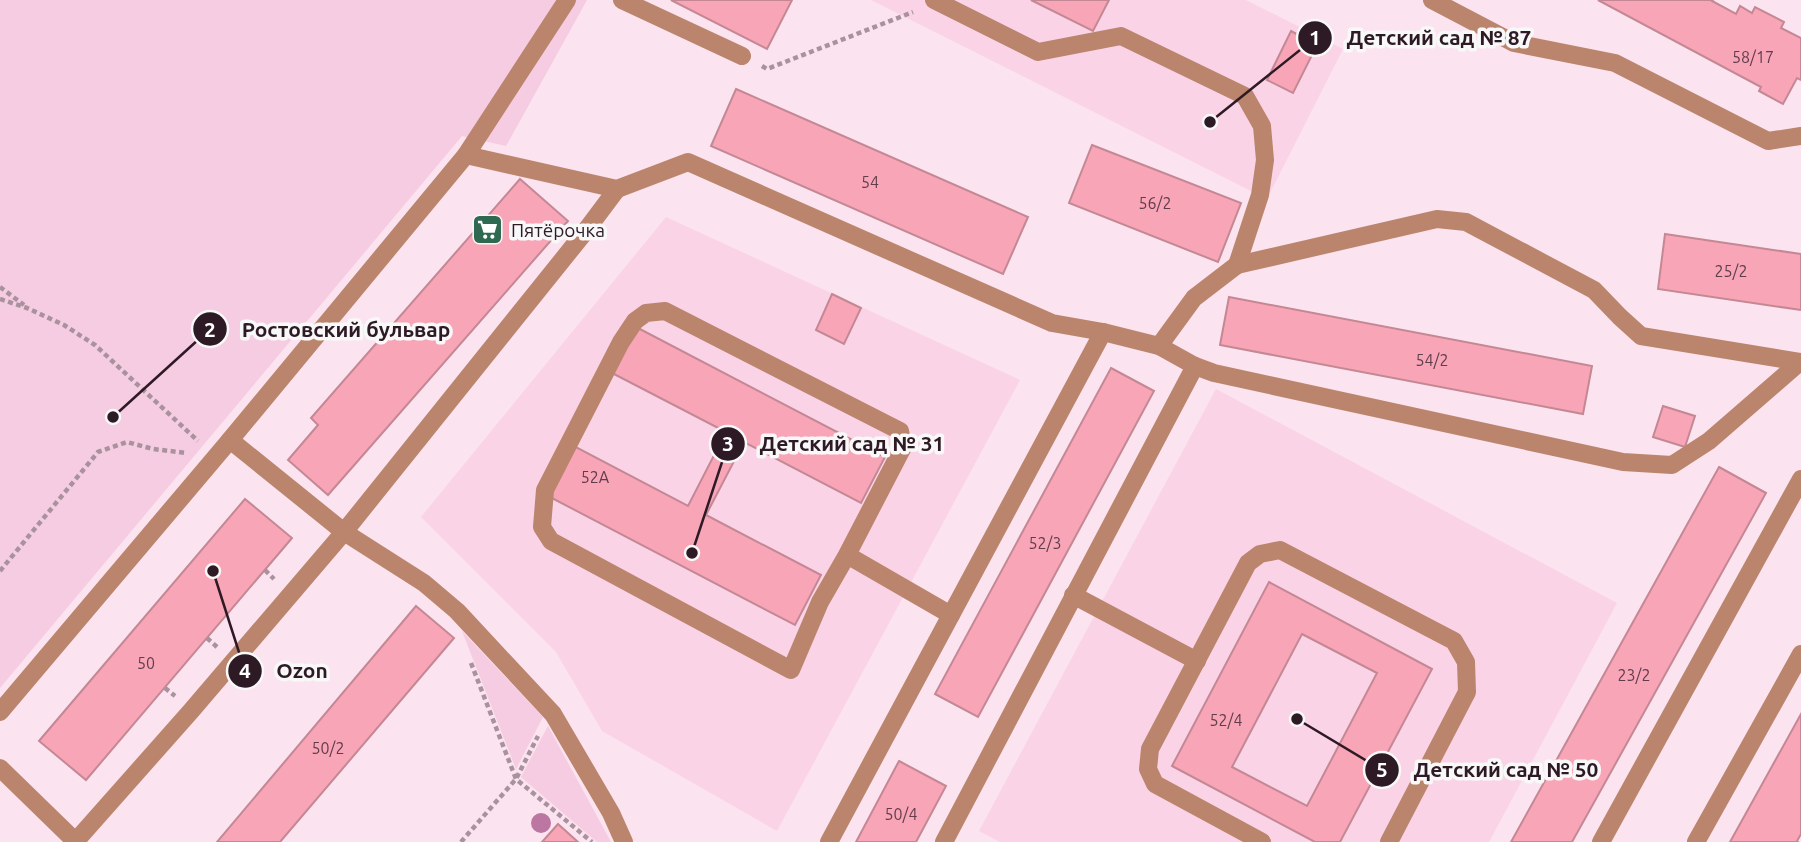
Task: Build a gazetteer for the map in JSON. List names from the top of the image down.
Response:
{
  "places": {
    "other": [
      "Детский сад № 87",
      "Ростовский бульвар",
      "Детский сад № 31",
      "Ozon",
      "Детский сад № 50"
    ],
    "supermarket": ["Пятёрочка"]
  },
  "house_numbers": [
    "58/17",
    "54",
    "56/2",
    "25/2",
    "54/2",
    "52А",
    "52/3",
    "50",
    "23/2",
    "52/4",
    "50/2",
    "50/4"
  ]
}
